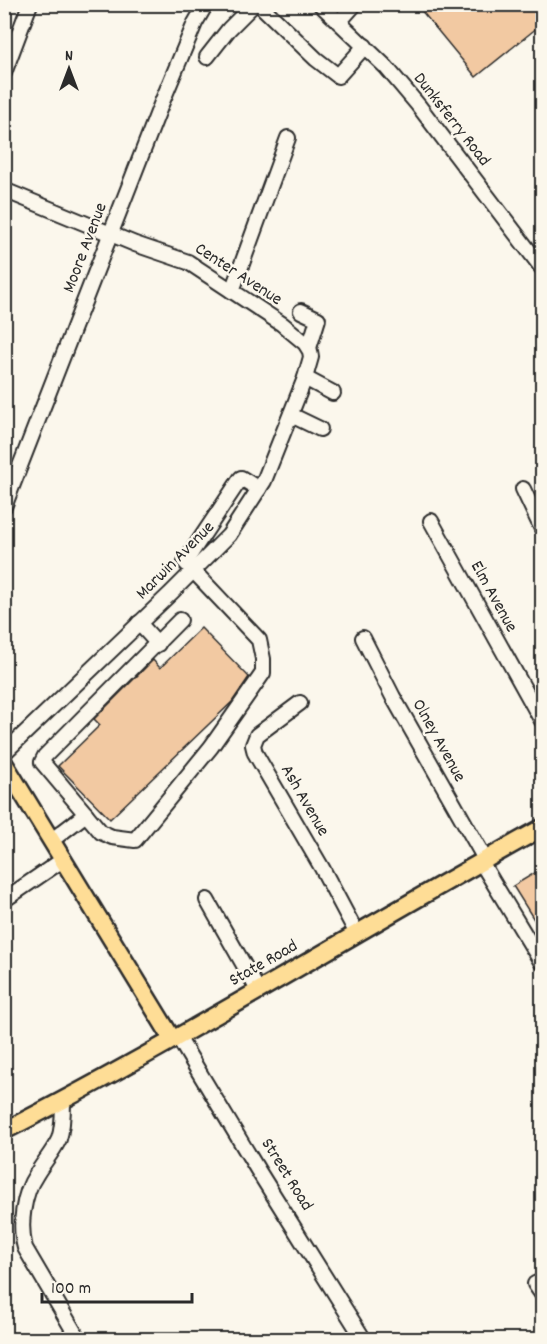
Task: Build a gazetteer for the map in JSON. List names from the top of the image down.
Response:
{
  "streets": {
    "main road": ["State Road", "Street Road"],
    "street": [
      "Dunksferry Road",
      "Moore Avenue",
      "Center Avenue",
      "Marwin Avenue",
      "Elm Avenue",
      "Olney Avenue",
      "Ash Avenue"
    ]
  },
  "crossings": [
    ["Moore Avenue", "Center Avenue"],
    ["Center Avenue", "Marwin Avenue"],
    ["Olney Avenue", "State Road"],
    ["Ash Avenue", "State Road"],
    ["State Road", "Street Road"]
  ],
  "scale_bar": "100 m",
  "north": "top"
}
